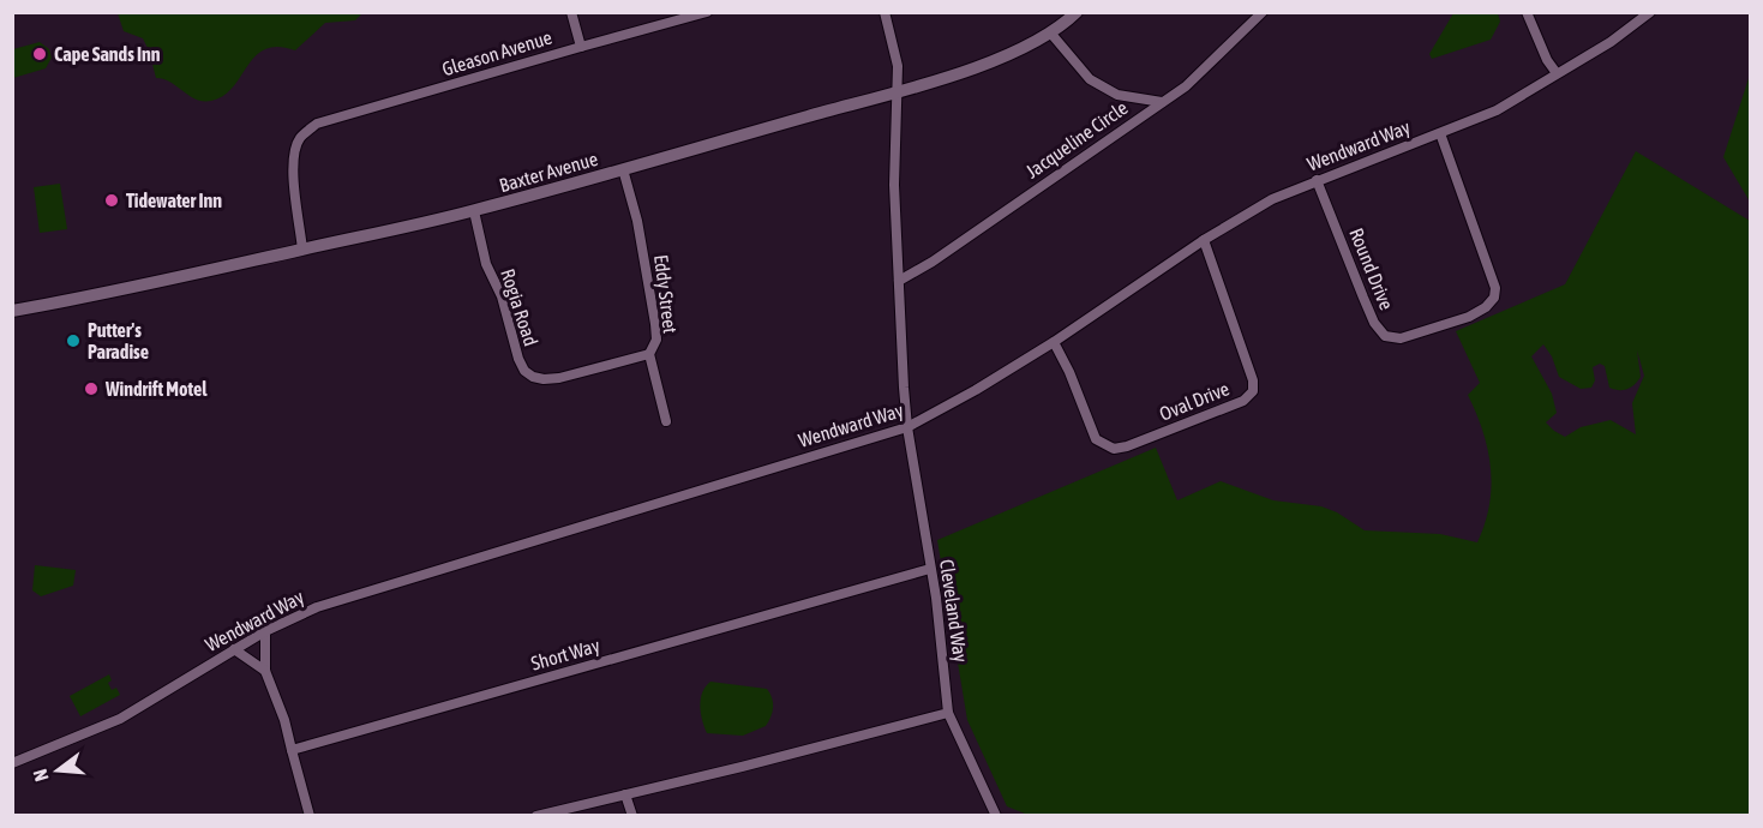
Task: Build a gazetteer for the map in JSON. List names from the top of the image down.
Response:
{
  "streets": {
    "street": [
      "Gleason Avenue",
      "Jacqueline Circle",
      "Wendward Way",
      "Baxter Avenue",
      "Round Drive",
      "Eddy Street",
      "Rogia Road",
      "Oval Drive",
      "Cleveland Way",
      "Short Way"
    ]
  },
  "crossings": [
    ["Gleason Avenue", "Baxter Avenue"],
    ["Jacqueline Circle", "Cleveland Way"],
    ["Wendward Way", "Round Drive"],
    ["Wendward Way", "Oval Drive"],
    ["Wendward Way", "Cleveland Way"],
    ["Baxter Avenue", "Eddy Street"],
    ["Baxter Avenue", "Rogia Road"],
    ["Baxter Avenue", "Cleveland Way"],
    ["Eddy Street", "Rogia Road"],
    ["Cleveland Way", "Short Way"]
  ],
  "places": [
    "Cape Sands Inn",
    "Tidewater Inn",
    "Putter's Paradise",
    "Windrift Motel"
  ],
  "north": "left"
}
